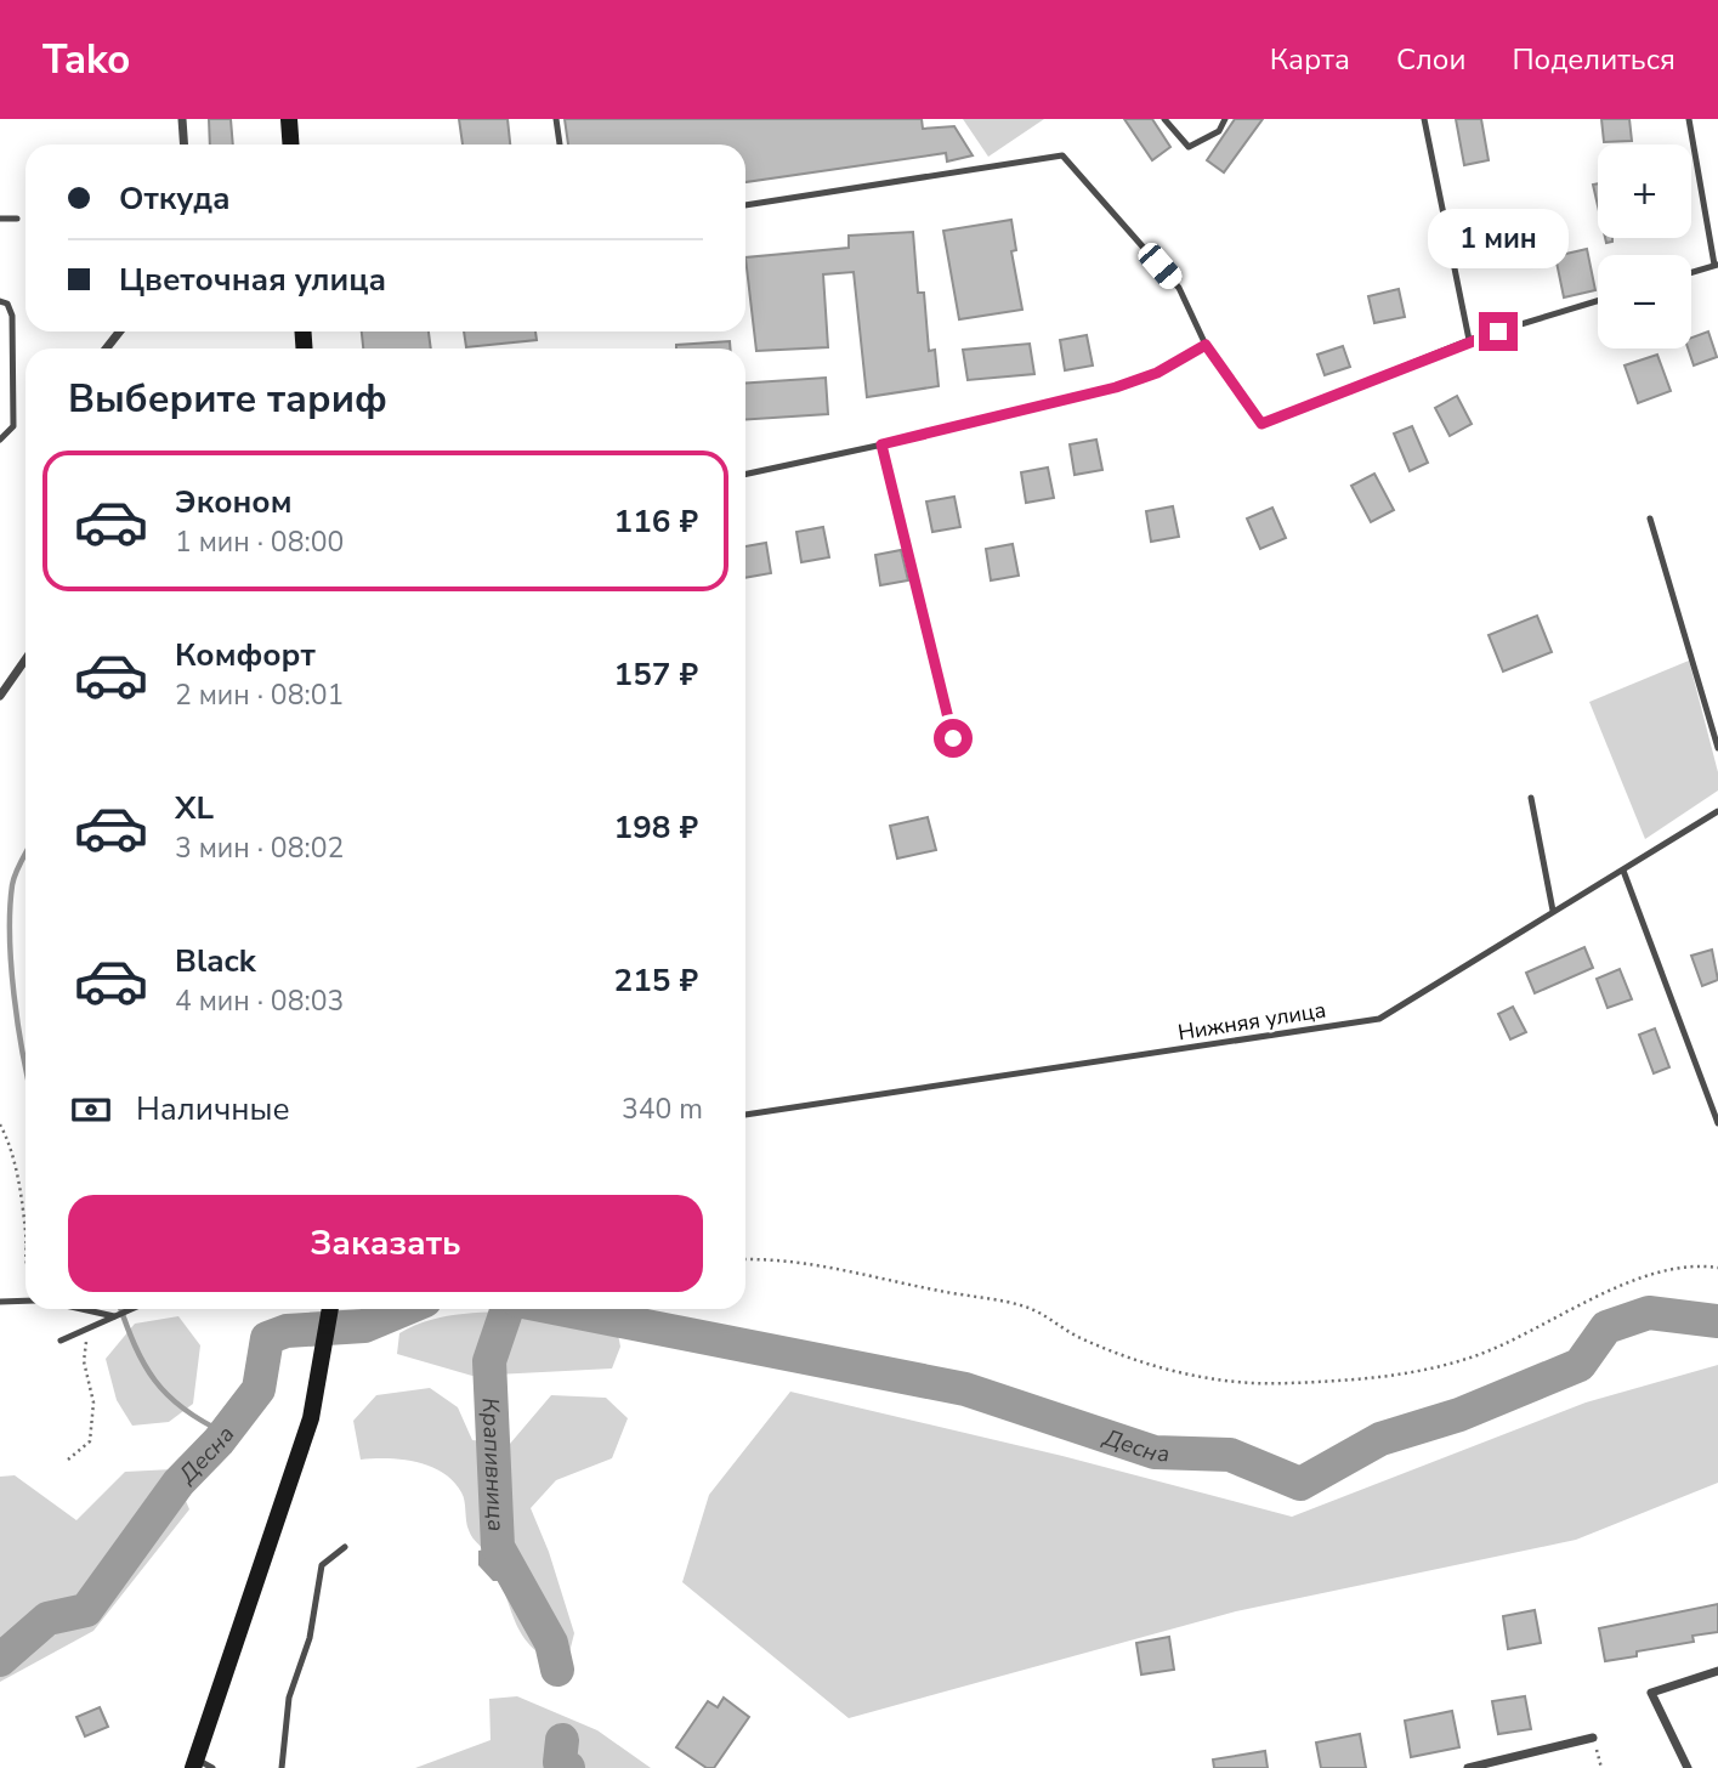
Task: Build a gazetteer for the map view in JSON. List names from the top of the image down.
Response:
{
  "streets": {
    "lane": ["Нижняя улица"]
  },
  "water": ["Десна", "Крапивница"],
  "page": {
    "header": "Tako",
    "nav": ["Карта", "Слои", "Поделиться"],
    "map_buttons": ["+", "−"],
    "banner": ["Откуда", "Цветочная улица"],
    "bubble": "1 мин",
    "heading": "Выберите тариф",
    "list": [
      {
        "name": "Эконом",
        "note": "1 мин · 08:00",
        "value": "116 ₽"
      },
      {
        "name": "Комфорт",
        "note": "2 мин · 08:01",
        "value": "157 ₽"
      },
      {
        "name": "XL",
        "note": "3 мин · 08:02",
        "value": "198 ₽"
      },
      {
        "name": "Black",
        "note": "4 мин · 08:03",
        "value": "215 ₽"
      }
    ],
    "pay": ["Наличные", "340 m"],
    "buttons": "Заказать"
  }
}
